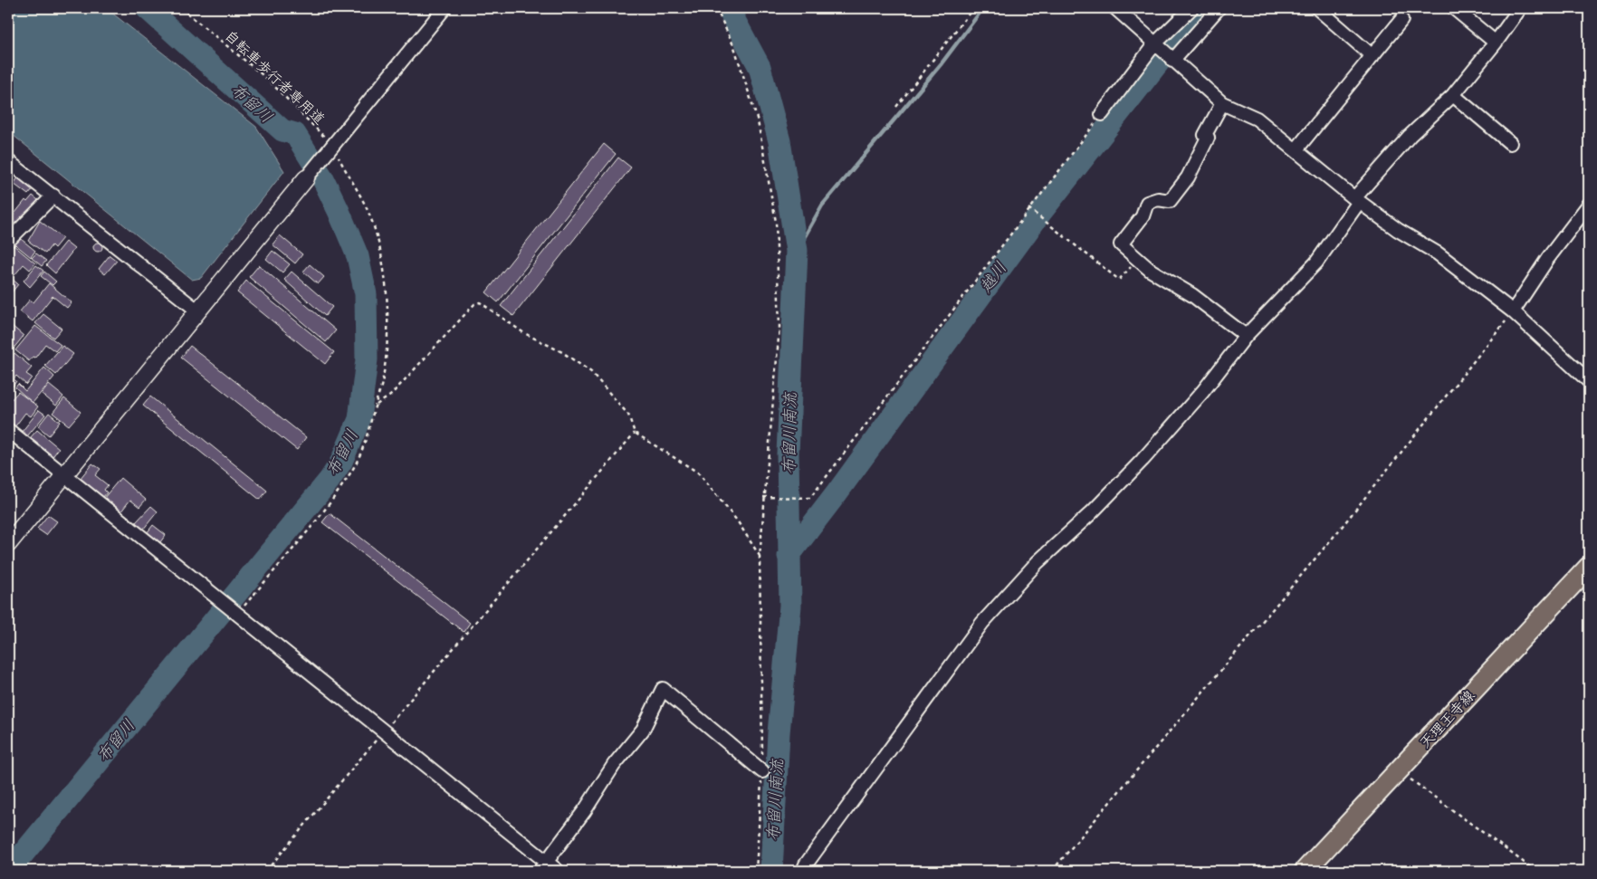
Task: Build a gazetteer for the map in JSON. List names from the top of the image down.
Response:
{
  "streets": {
    "main road": ["天理王寺線"],
    "path": ["自転車歩行者専用道"]
  },
  "water": ["布留川", "越川", "布留川南流"]
}
